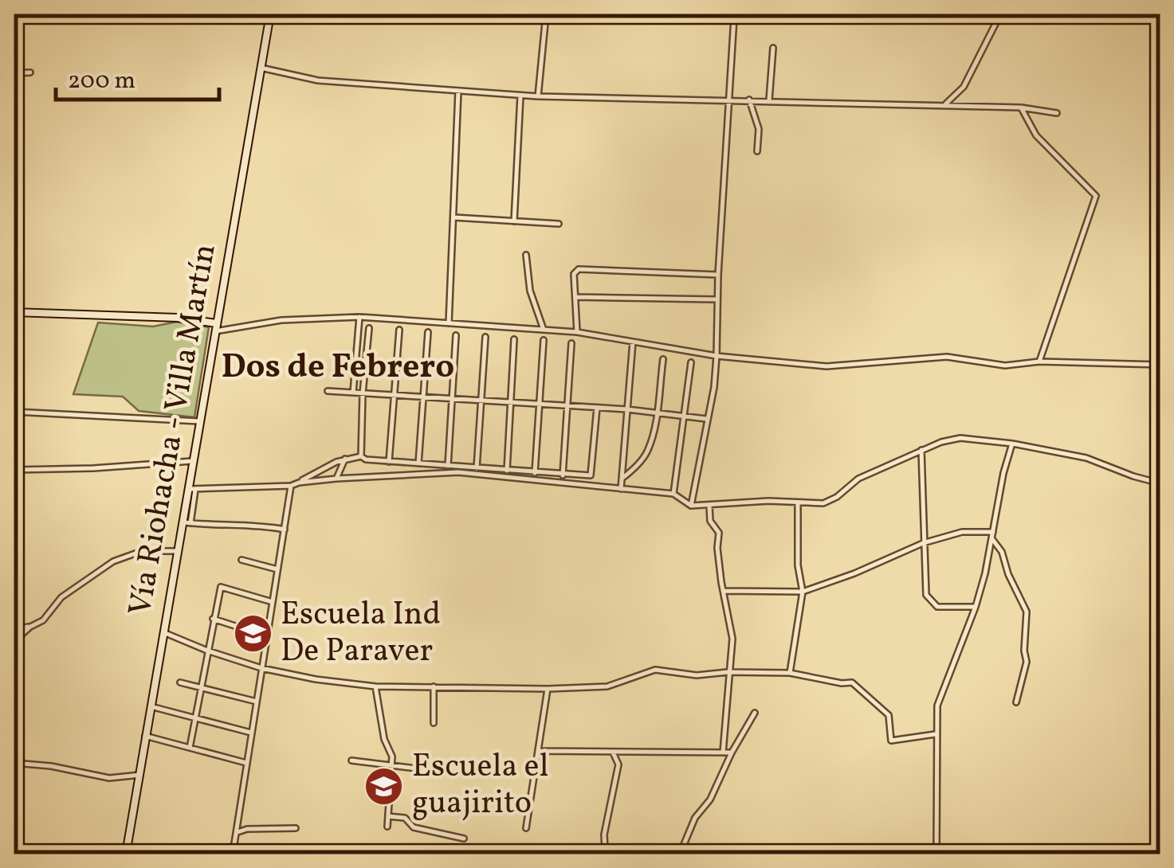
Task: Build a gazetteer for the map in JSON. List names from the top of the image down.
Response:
{
  "streets": {
    "main road": ["Vía Riohacha - Villa Martín"]
  },
  "districts": ["Dos de Febrero"],
  "places": {
    "school or university": ["Escuela Ind De Paraver", "Escuela el guajirito"]
  },
  "scale_bar": "200 m"
}
